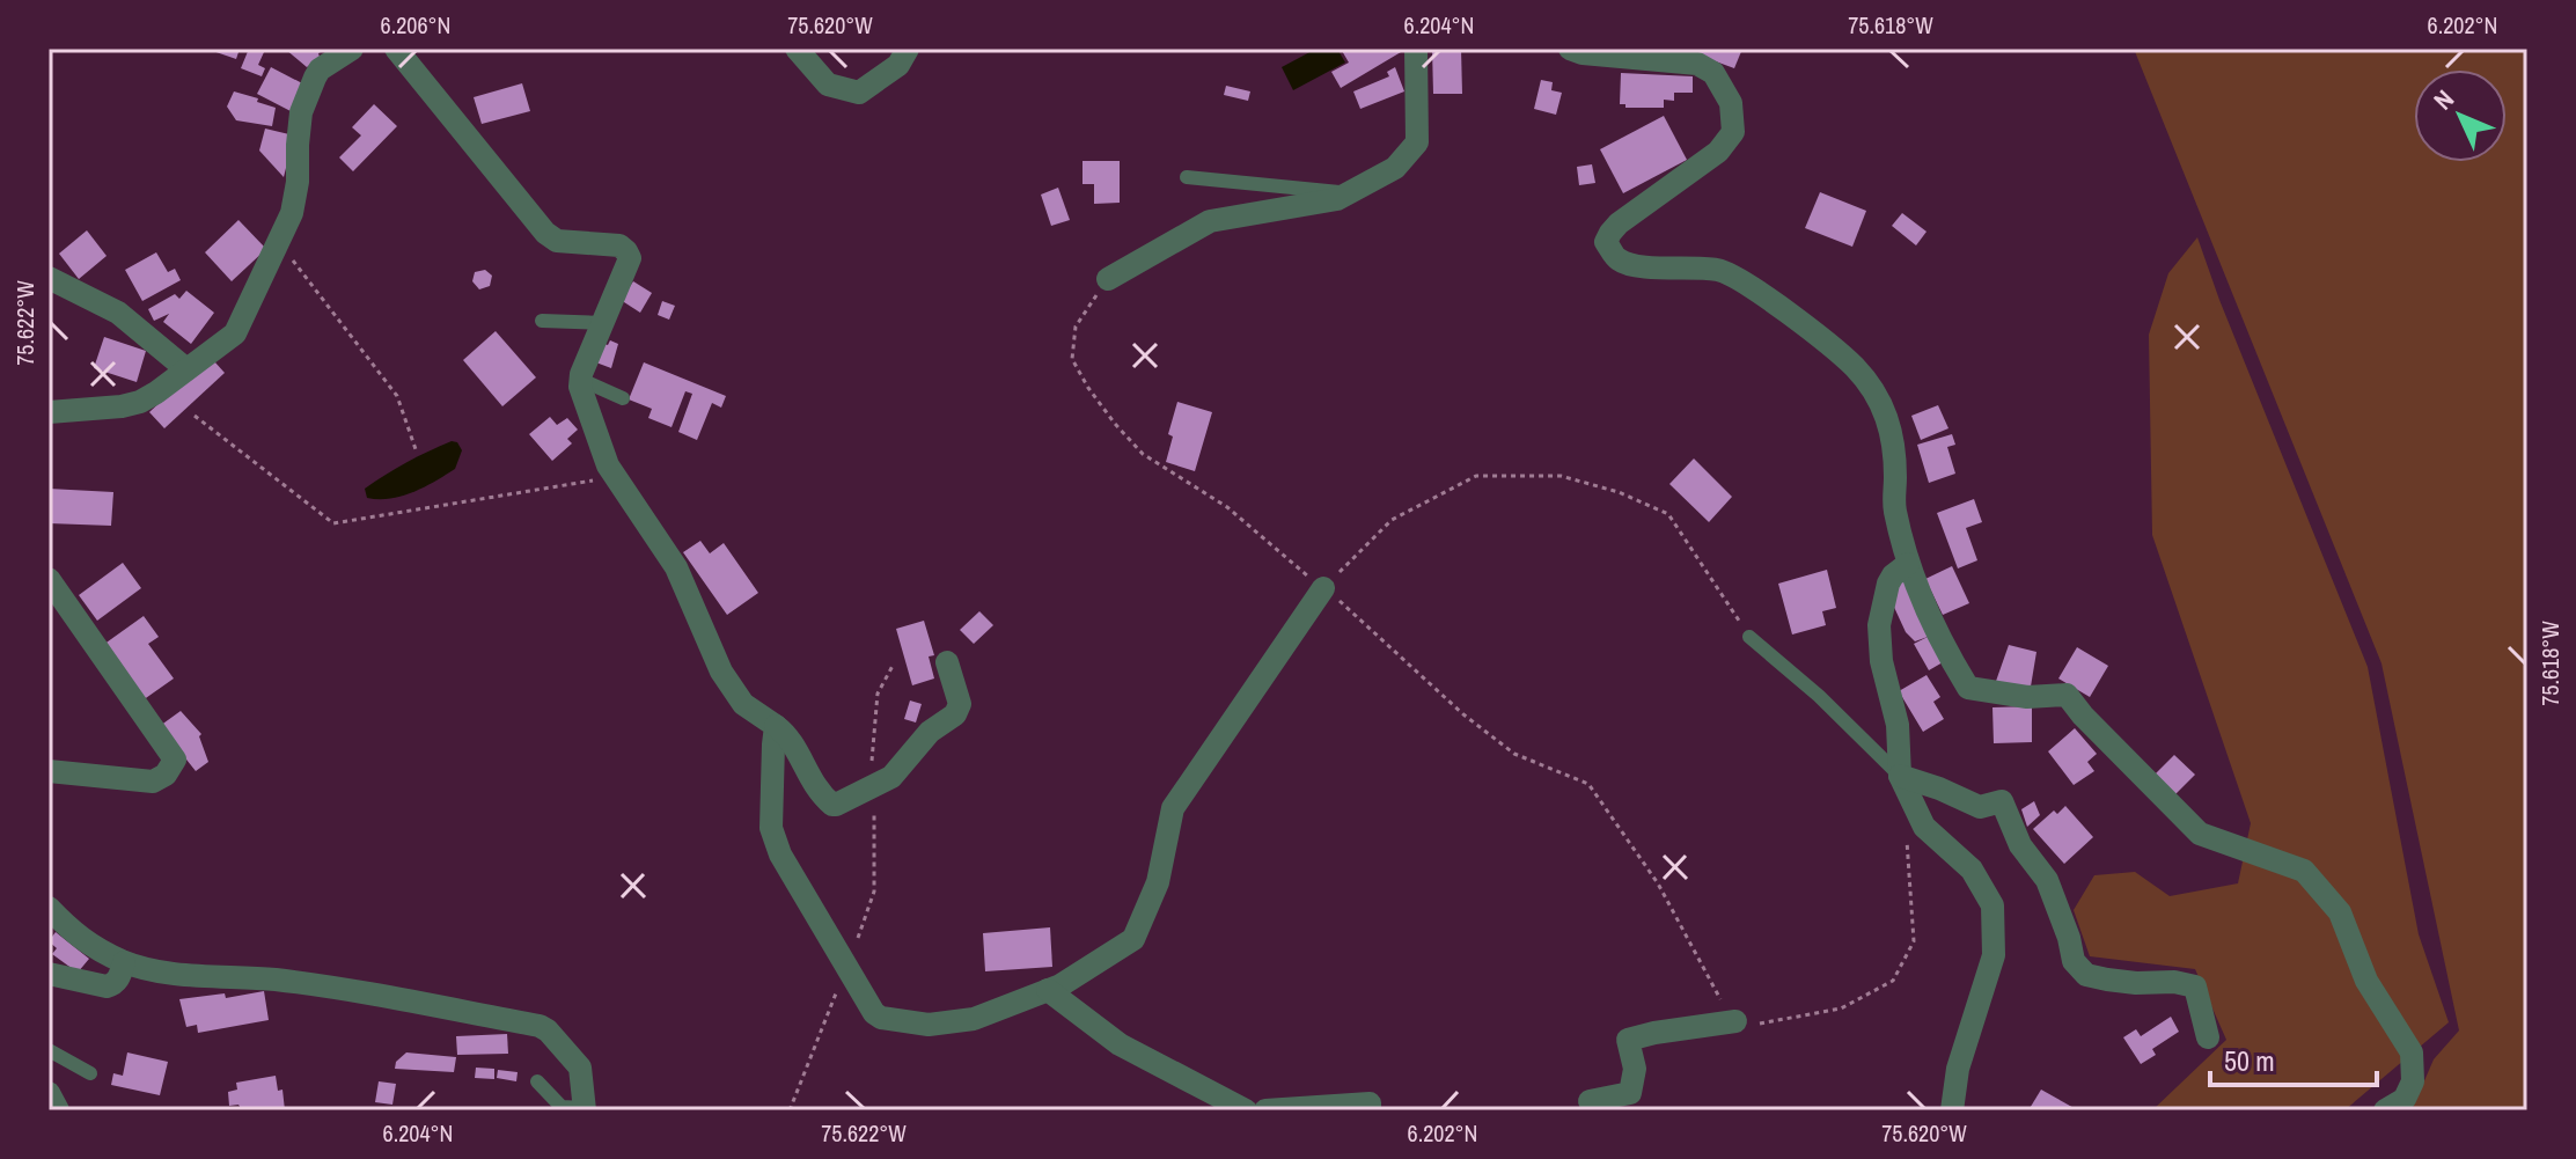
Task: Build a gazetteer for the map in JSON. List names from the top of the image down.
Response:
{
  "scale_bar": "50 m",
  "north": "top left",
  "coordinates": [
    "6.206°N",
    "75.620°W",
    "6.204°N",
    "75.618°W",
    "6.202°N",
    "75.622°W"
  ]
}
